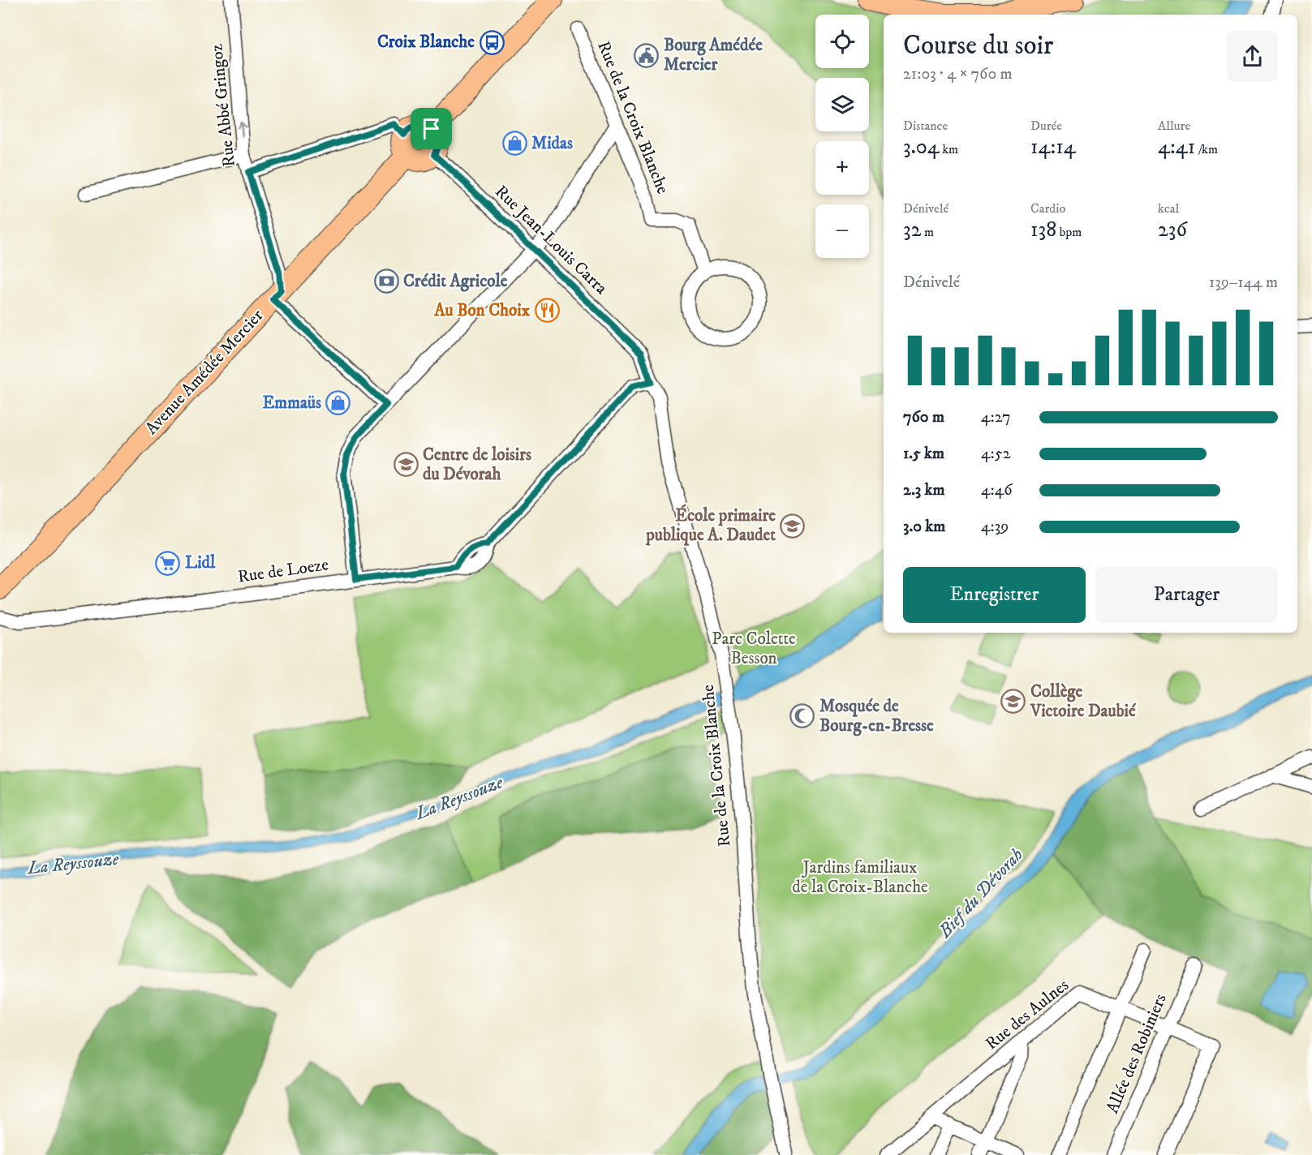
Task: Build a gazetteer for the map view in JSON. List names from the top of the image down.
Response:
{
  "streets": {
    "main road": ["Avenue Amédée Mercier"],
    "street": [
      "Rue Abbé Gringoz",
      "Rue de la Croix Blanche",
      "Rue Jean-Louis Carra",
      "Rue de Loeze",
      "Rue des Aulnes",
      "Allée des Robiniers"
    ]
  },
  "crossings": [
    ["Rue Abbé Gringoz", "Avenue Amédée Mercier"],
    ["Rue de la Croix Blanche", "Rue Jean-Louis Carra"],
    ["Rue de la Croix Blanche", "Rue de Loeze"],
    ["Rue Jean-Louis Carra", "Avenue Amédée Mercier"],
    ["Rue des Aulnes", "Allée des Robiniers"]
  ],
  "one_way": ["Rue Abbé Gringoz"],
  "water": ["La Reyssouze", "Bief du Dévorah"],
  "parks": ["Parc Colette Besson", "Jardins familiaux de la Croix-Blanche"],
  "places": {
    "bus stop": ["Croix Blanche"],
    "public building": ["Bourg Amédée Mercier"],
    "shop": ["Midas", "Emmaüs"],
    "bank": ["Crédit Agricole"],
    "restaurant": ["Au Bon Choix"],
    "school or university": ["Centre de loisirs du Dévorah", "École primaire publique A. Daudet", "Collège Victoire Daubié"],
    "supermarket": ["Lidl"],
    "mosque": ["Mosquée de Bourg-en-Bresse"]
  },
  "page": {
    "map_buttons": ["+", "−"],
    "heading": ["Course du soir", "21:03 · 4 × 760 m"],
    "stats": [
      ["Distance", "3.04 km"],
      ["Durée", "14:14"],
      ["Allure", "4:41 /km"],
      ["Dénivelé", "32 m"],
      ["Cardio", "138 bpm"],
      ["kcal", "236"]
    ],
    "chart": ["Dénivelé", "139–144 m"],
    "list": [
      {
        "name": "760 m",
        "note": "4:27"
      },
      {
        "name": "1.5 km",
        "note": "4:52"
      },
      {
        "name": "2.3 km",
        "note": "4:46"
      },
      {
        "name": "3.0 km",
        "note": "4:39"
      }
    ],
    "buttons": ["Enregistrer", "Partager"]
  }
}
